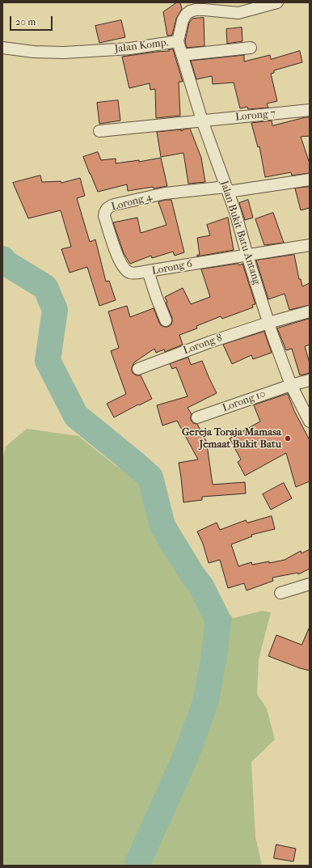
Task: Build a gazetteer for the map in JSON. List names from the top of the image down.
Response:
{
  "streets": {
    "street": [
      "Jalan Komp.",
      "Lorong 7",
      "Lorong 4",
      "Jalan Bukit Batu Antang",
      "Lorong 6",
      "Lorong 8",
      "Lorong 10"
    ]
  },
  "crossings": [
    ["Jalan Komp.", "Jalan Bukit Batu Antang"],
    ["Lorong 7", "Jalan Bukit Batu Antang"],
    ["Lorong 4", "Jalan Bukit Batu Antang"],
    ["Lorong 4", "Lorong 6"],
    ["Jalan Bukit Batu Antang", "Lorong 6"],
    ["Jalan Bukit Batu Antang", "Lorong 8"],
    ["Jalan Bukit Batu Antang", "Lorong 10"]
  ],
  "places": ["Gereja Toraja Mamasa Jemaat Bukit Batu"],
  "scale_bar": "20 m"
}
